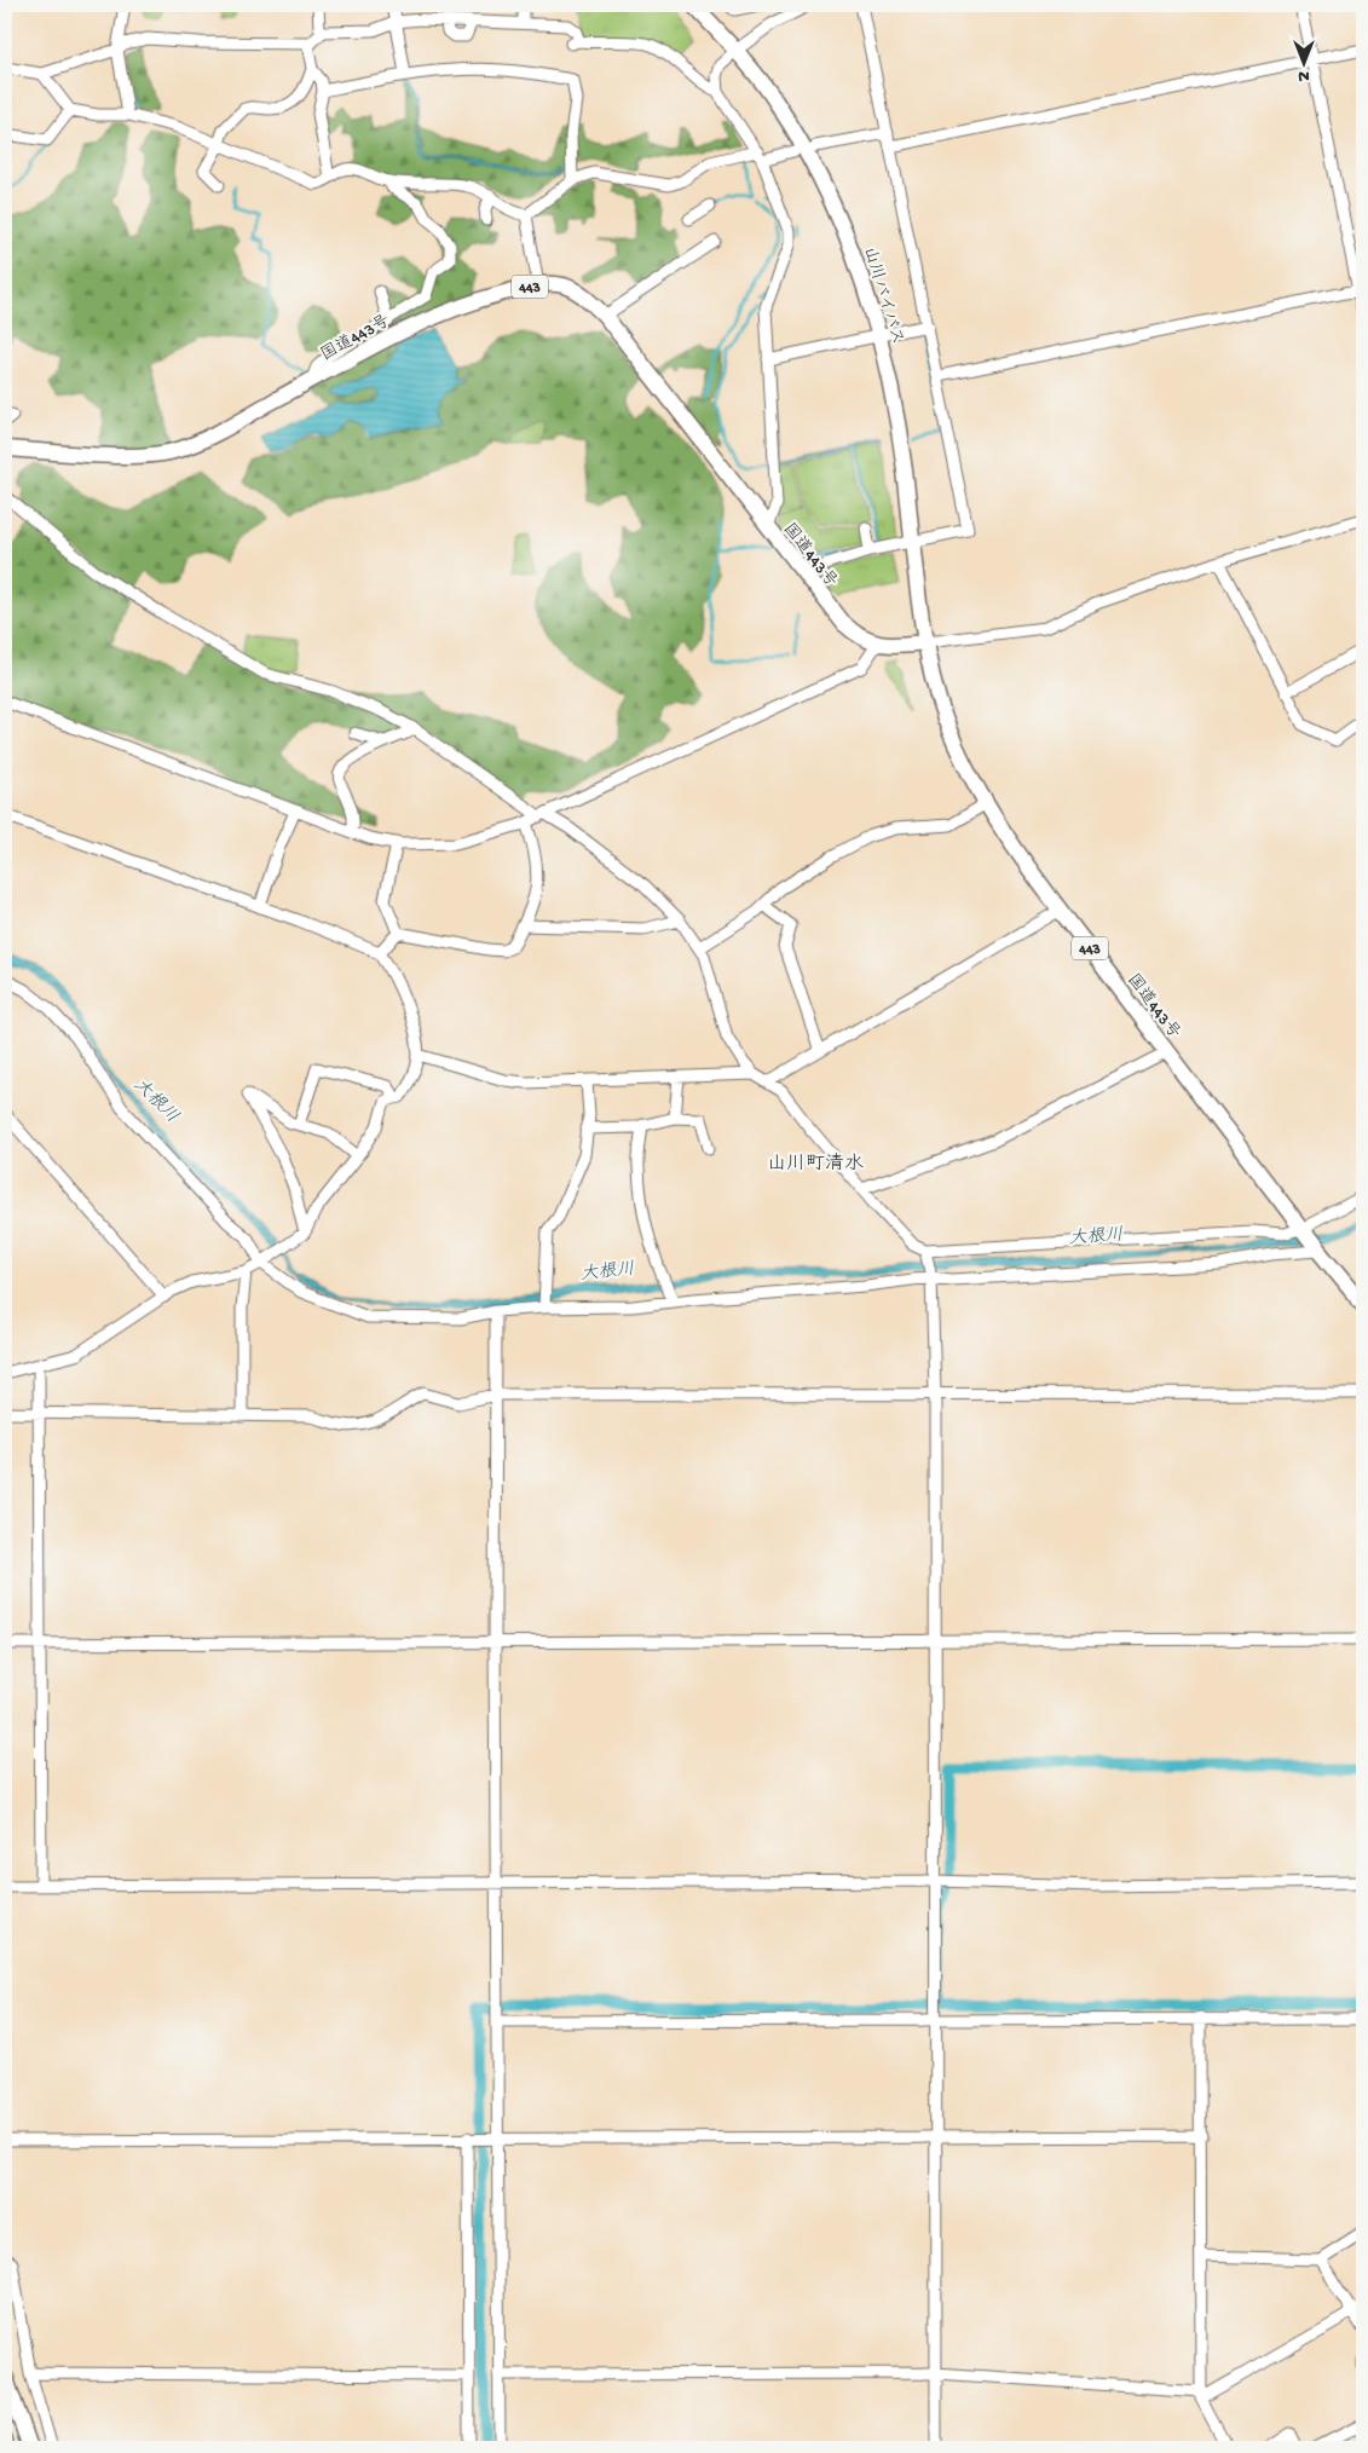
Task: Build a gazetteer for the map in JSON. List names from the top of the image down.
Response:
{
  "streets": {
    "highway": ["443", "山川バイパス", "国道443号"]
  },
  "crossings": [
    ["山川バイパス", "国道443号"]
  ],
  "districts": ["山川町清水"],
  "water": ["大根川"],
  "north": "bottom"
}
